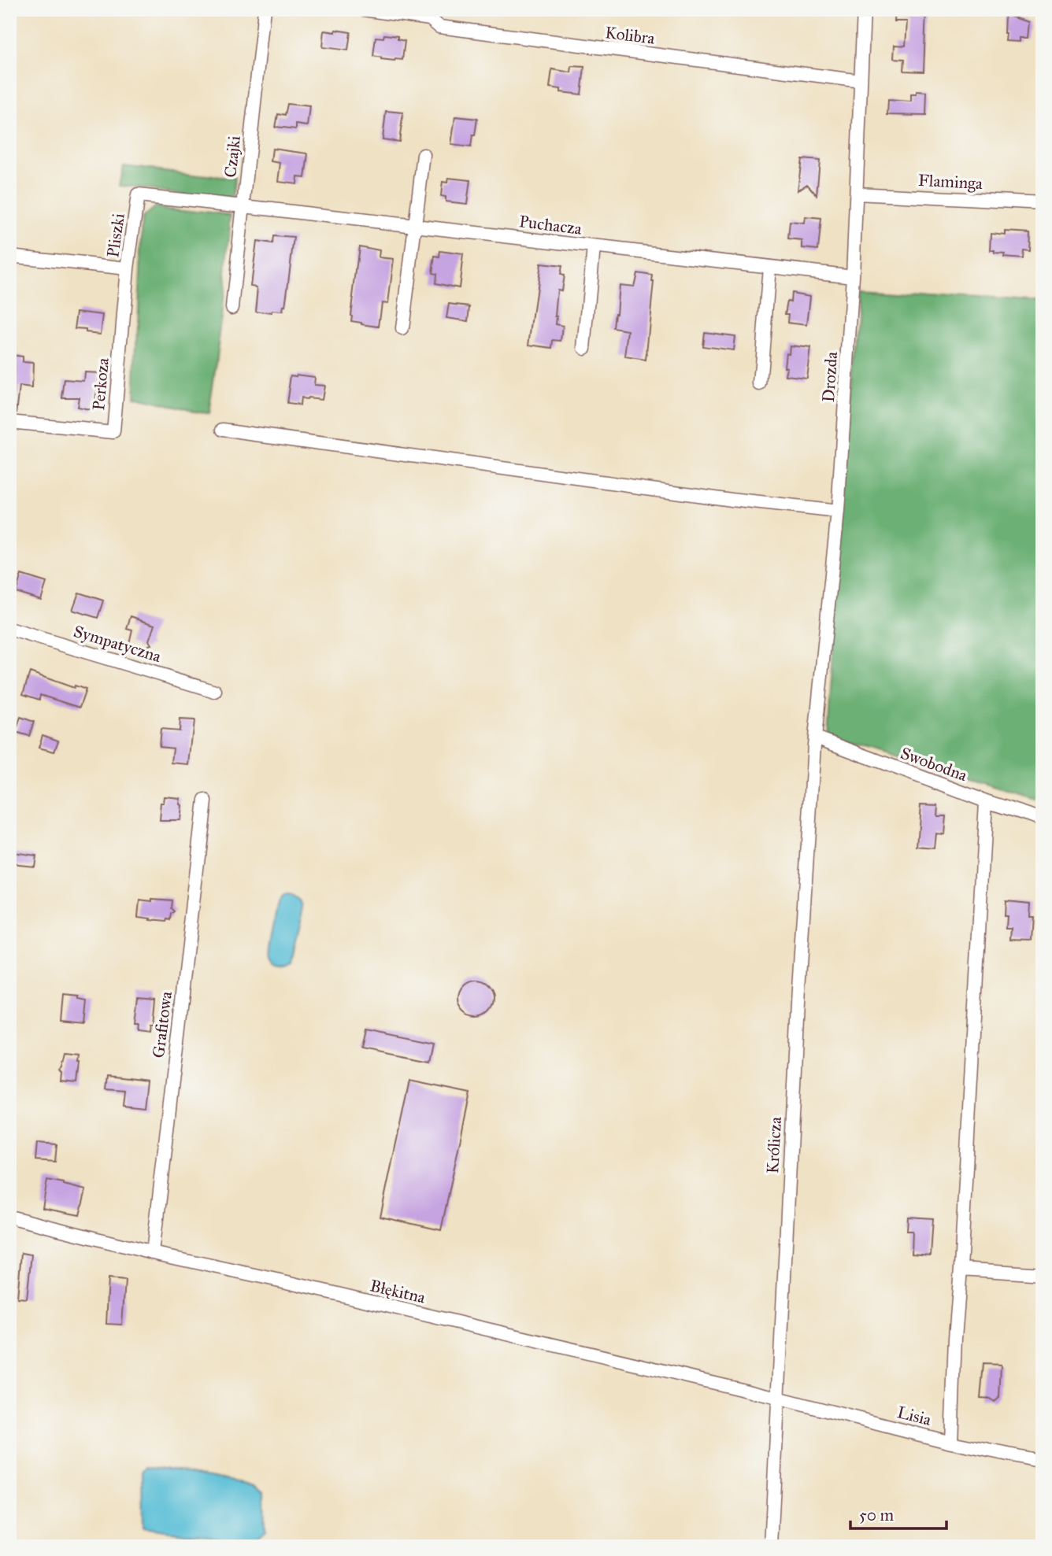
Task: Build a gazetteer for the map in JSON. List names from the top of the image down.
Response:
{
  "streets": {
    "street": [
      "Kolibra",
      "Czajki",
      "Flaminga",
      "Puchacza",
      "Pliszki",
      "Drozda",
      "Perkoza",
      "Sympatyczna",
      "Swobodna",
      "Grafitowa",
      "Królicza",
      "Błękitna",
      "Lisia"
    ]
  },
  "crossings": [
    ["Kolibra", "Drozda"],
    ["Czajki", "Puchacza"],
    ["Czajki", "Pliszki"],
    ["Flaminga", "Drozda"],
    ["Puchacza", "Pliszki"],
    ["Puchacza", "Drozda"],
    ["Pliszki", "Perkoza"],
    ["Drozda", "Swobodna"],
    ["Drozda", "Królicza"],
    ["Swobodna", "Królicza"],
    ["Grafitowa", "Błękitna"],
    ["Królicza", "Błękitna"],
    ["Królicza", "Lisia"],
    ["Błękitna", "Lisia"]
  ],
  "scale_bar": "50 m"
}
